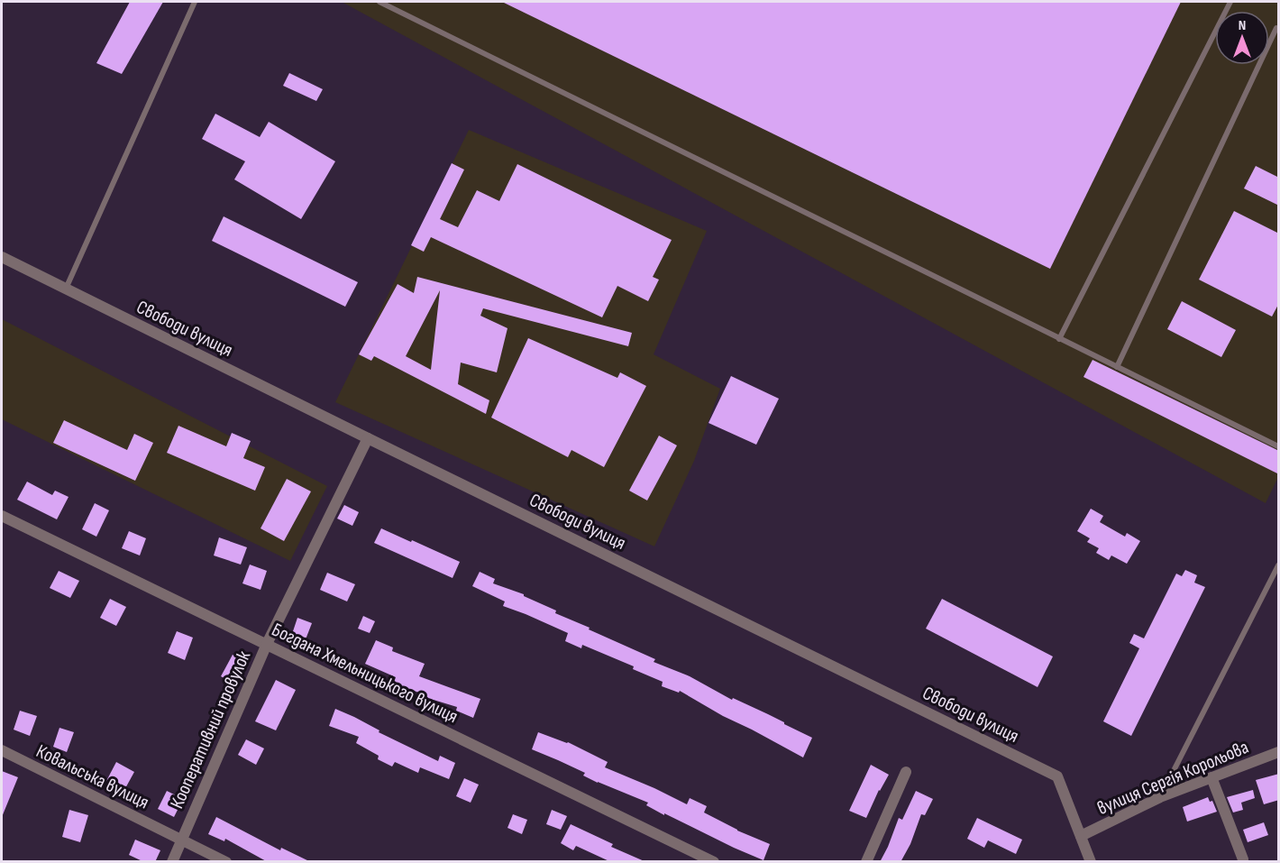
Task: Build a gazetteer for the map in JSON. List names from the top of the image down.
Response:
{
  "streets": {
    "street": [
      "Свободи вулиця",
      "Богдана Хмельницького вулиця",
      "Кооперативний провулок",
      "Ковальська вулиця",
      "вулиця Сергія Корольова"
    ]
  },
  "crossings": [
    ["Свободи вулиця", "Кооперативний провулок"],
    ["Свободи вулиця", "вулиця Сергія Корольова"],
    ["Богдана Хмельницького вулиця", "Кооперативний провулок"],
    ["Кооперативний провулок", "Ковальська вулиця"]
  ],
  "north": "top"
}
